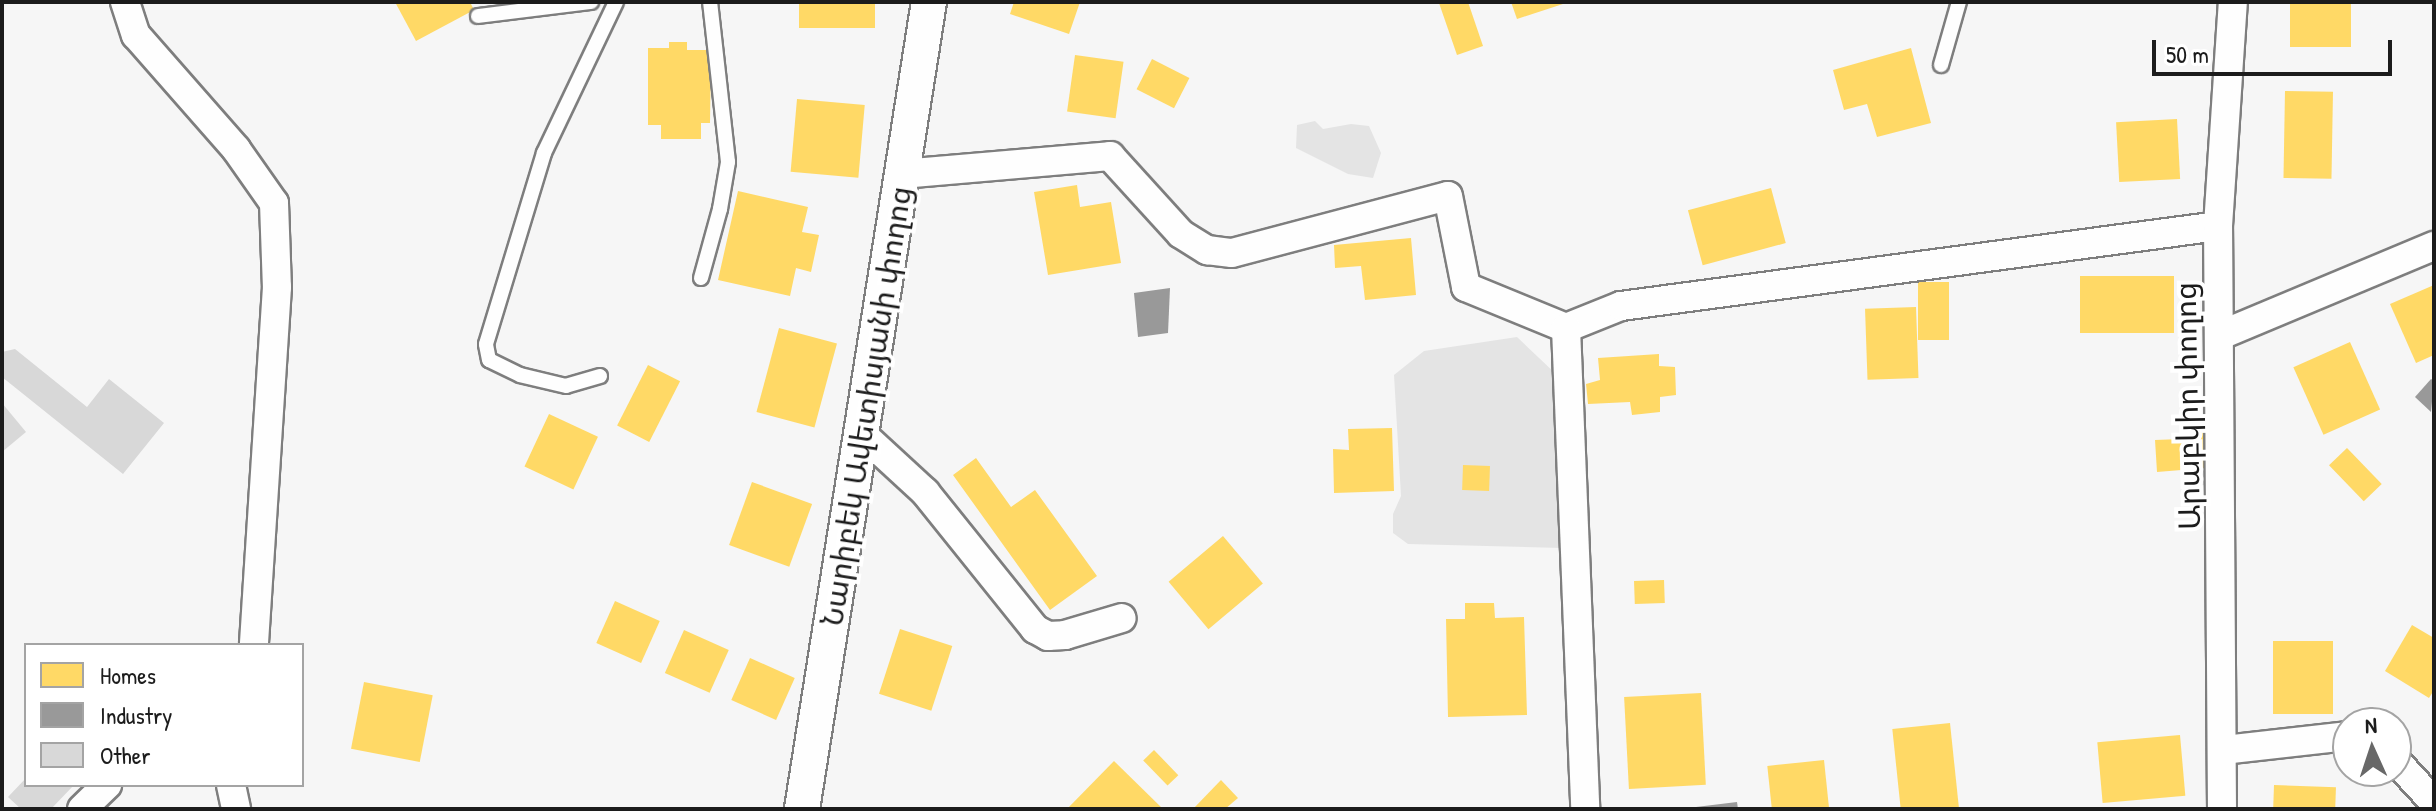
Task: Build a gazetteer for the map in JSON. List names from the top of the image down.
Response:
{
  "streets": {
    "street": ["Նարիբեկ Ավետիսյանի փողոց", "Արաբկիր փողոց"]
  },
  "legend": ["Homes", "Industry", "Other"],
  "scale_bar": "50 m",
  "north": "top"
}
